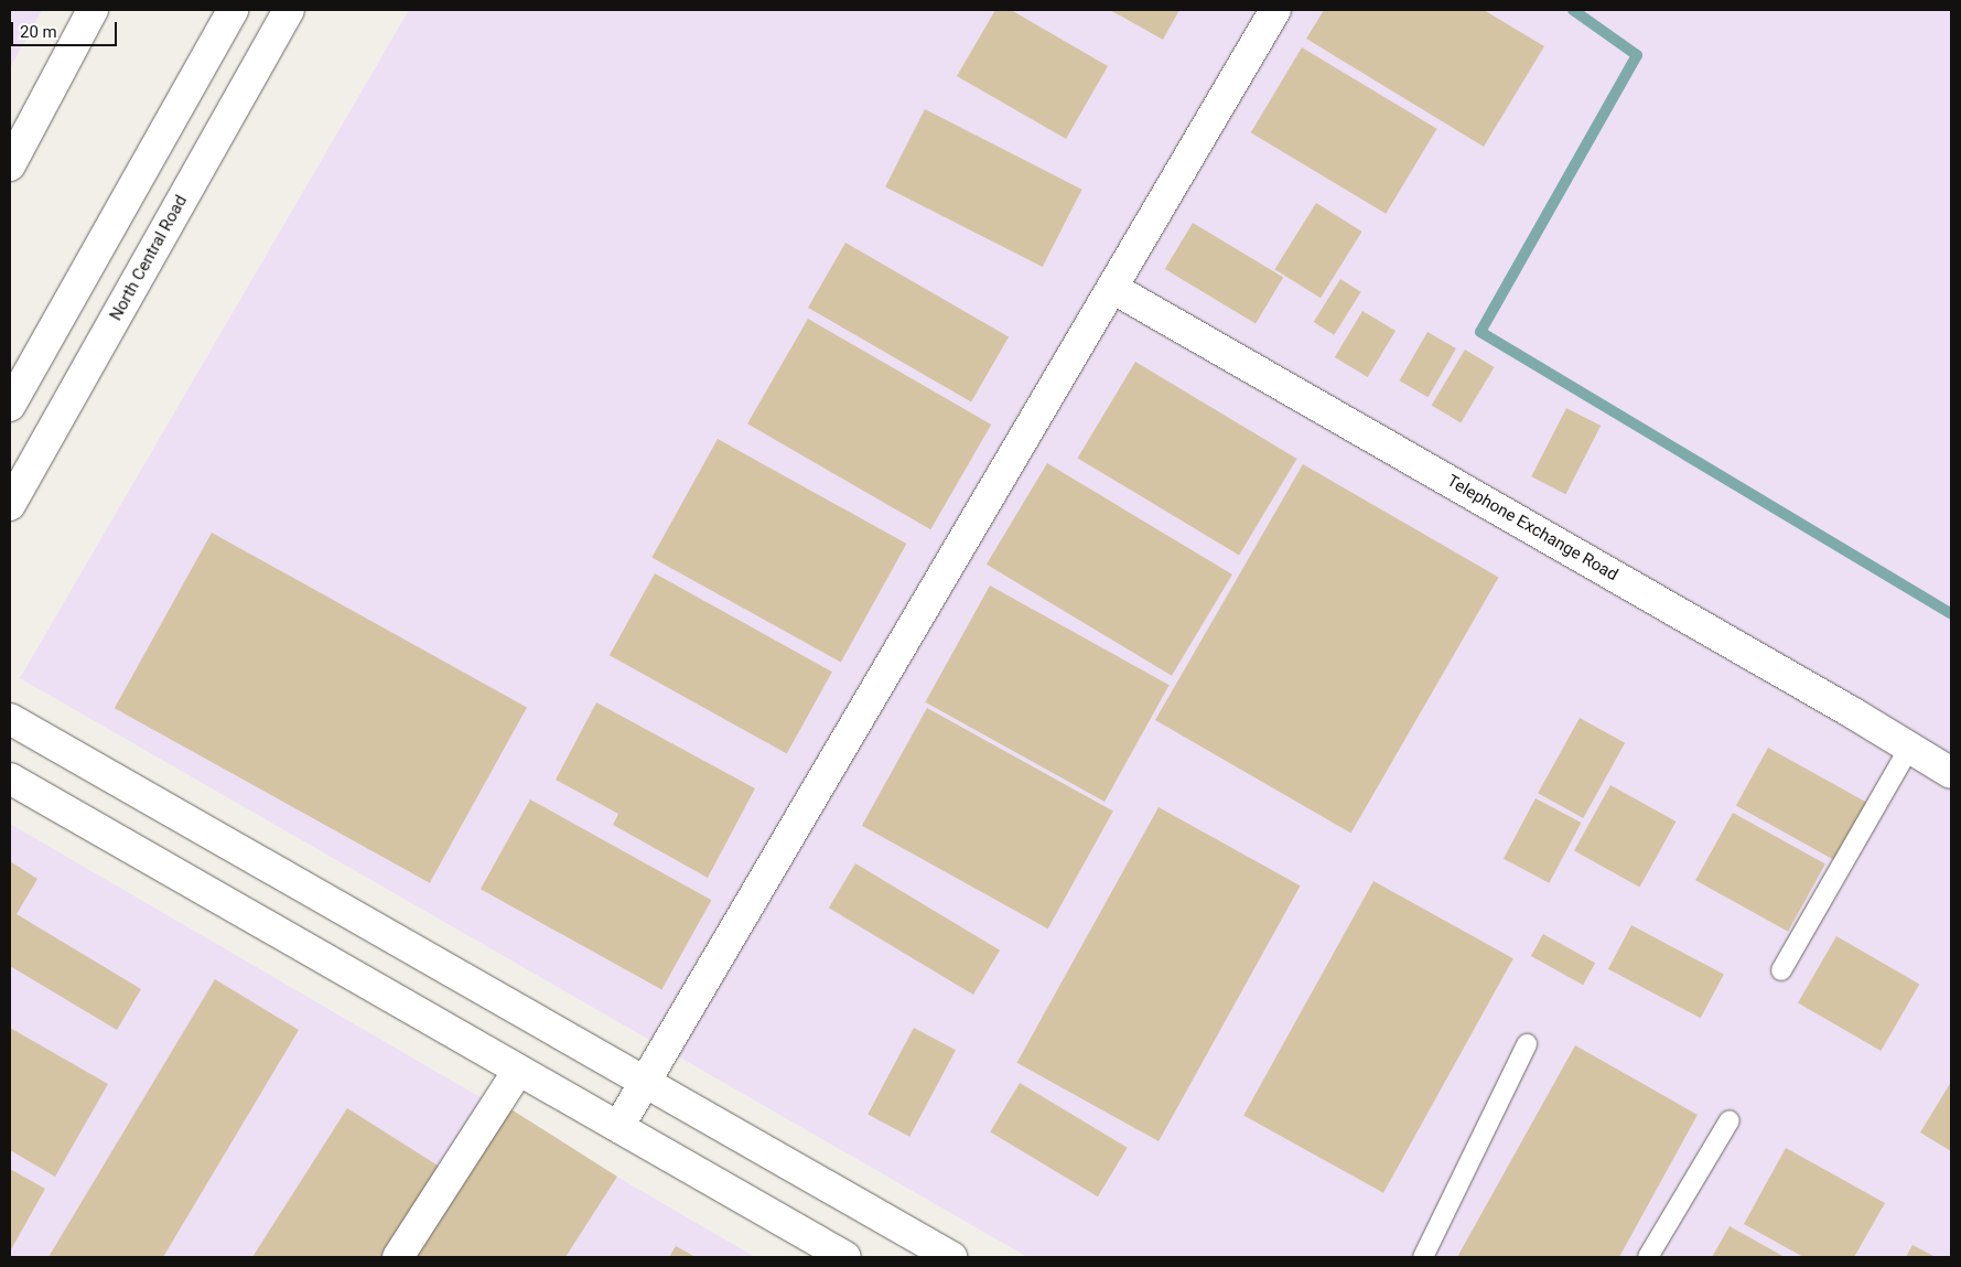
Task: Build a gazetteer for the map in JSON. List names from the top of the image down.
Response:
{
  "streets": {
    "street": ["North Central Road", "Telephone Exchange Road"]
  },
  "scale_bar": "20 m"
}
